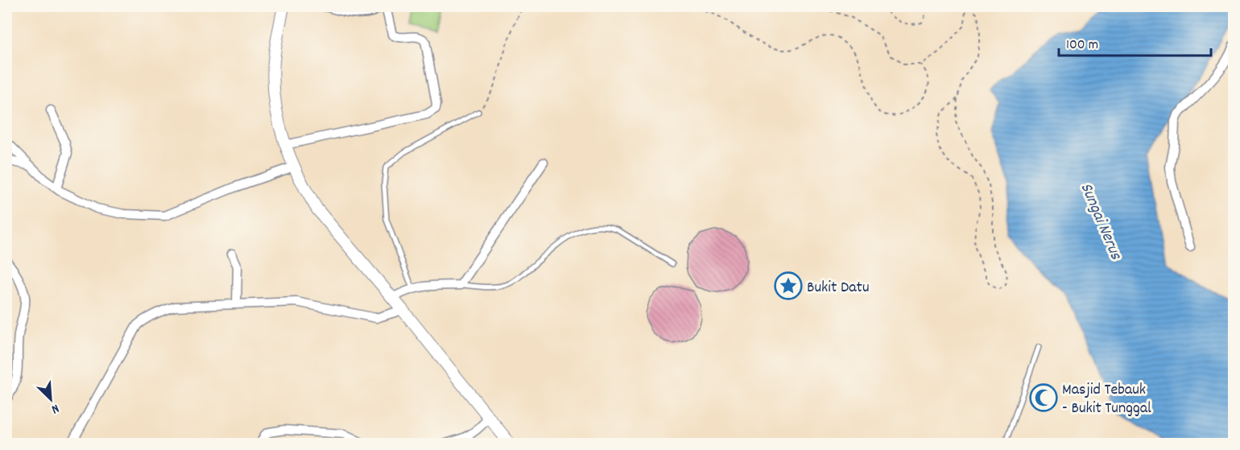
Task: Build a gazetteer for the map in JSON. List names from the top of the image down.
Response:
{
  "water": ["Sungai Nerus"],
  "places": {
    "place": ["Bukit Datu"],
    "mosque": ["Masjid Tebauk - Bukit Tunggal"]
  },
  "scale_bar": "100 m",
  "north": "bottom right"
}
